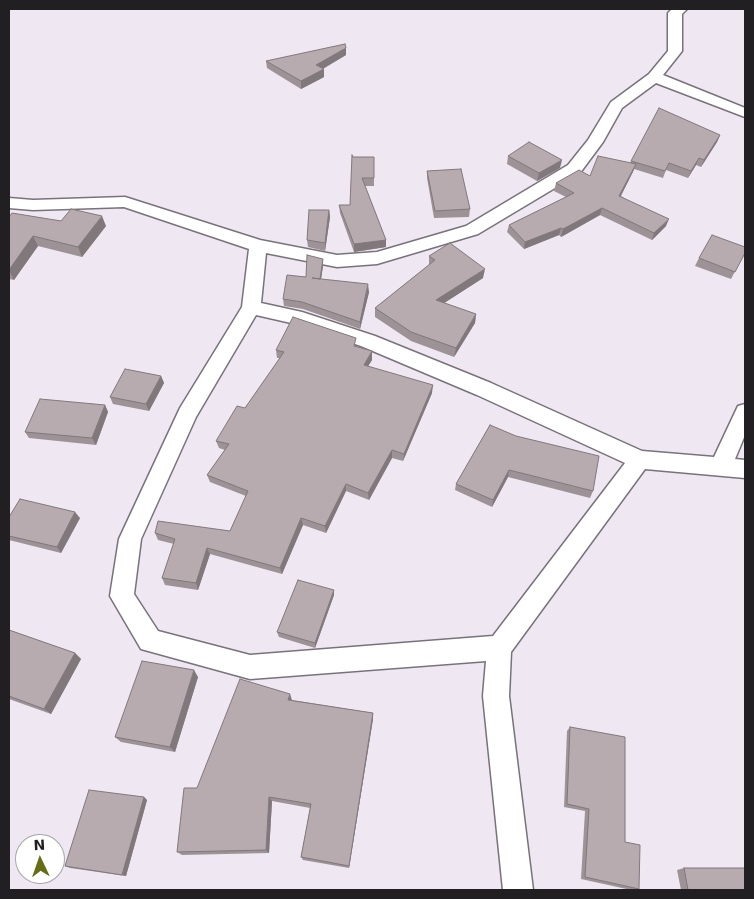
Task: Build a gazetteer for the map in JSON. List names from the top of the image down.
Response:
{
  "north": "top"
}
